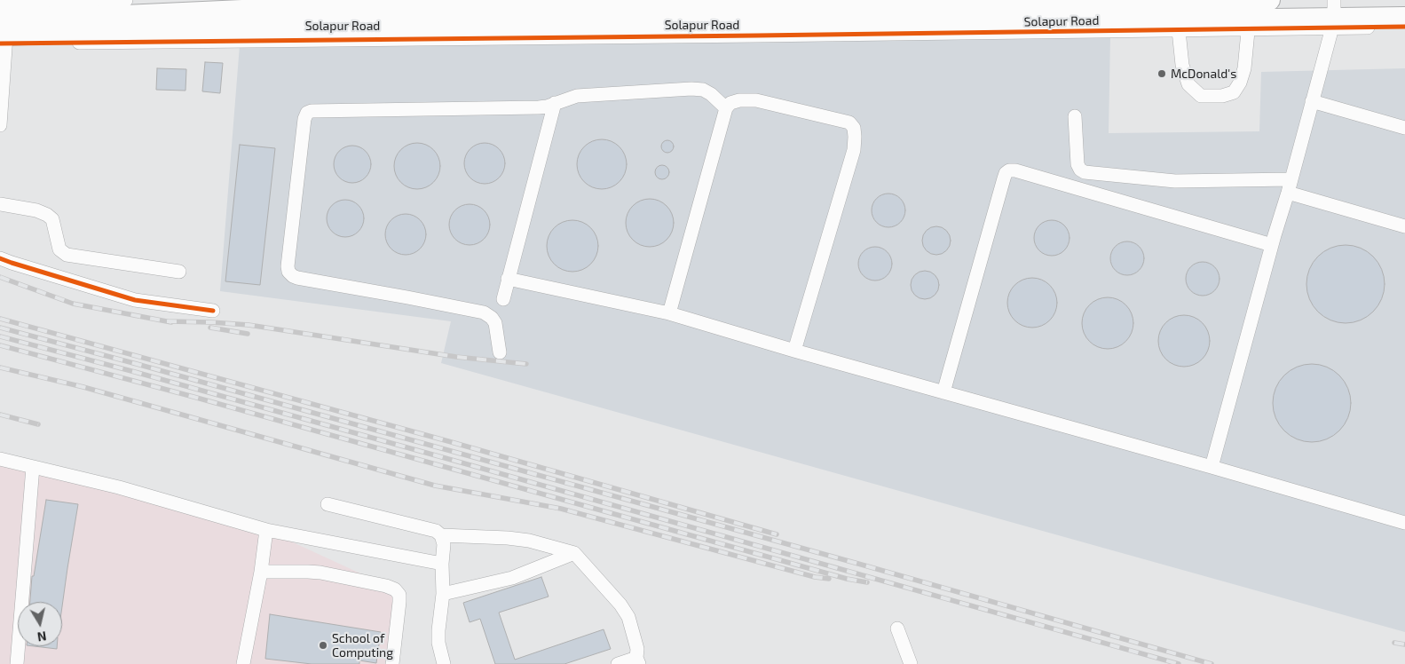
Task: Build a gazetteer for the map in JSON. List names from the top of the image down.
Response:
{
  "streets": {
    "highway": ["Solapur Road"]
  },
  "places": ["McDonald's", "School of Computing"],
  "north": "bottom"
}
